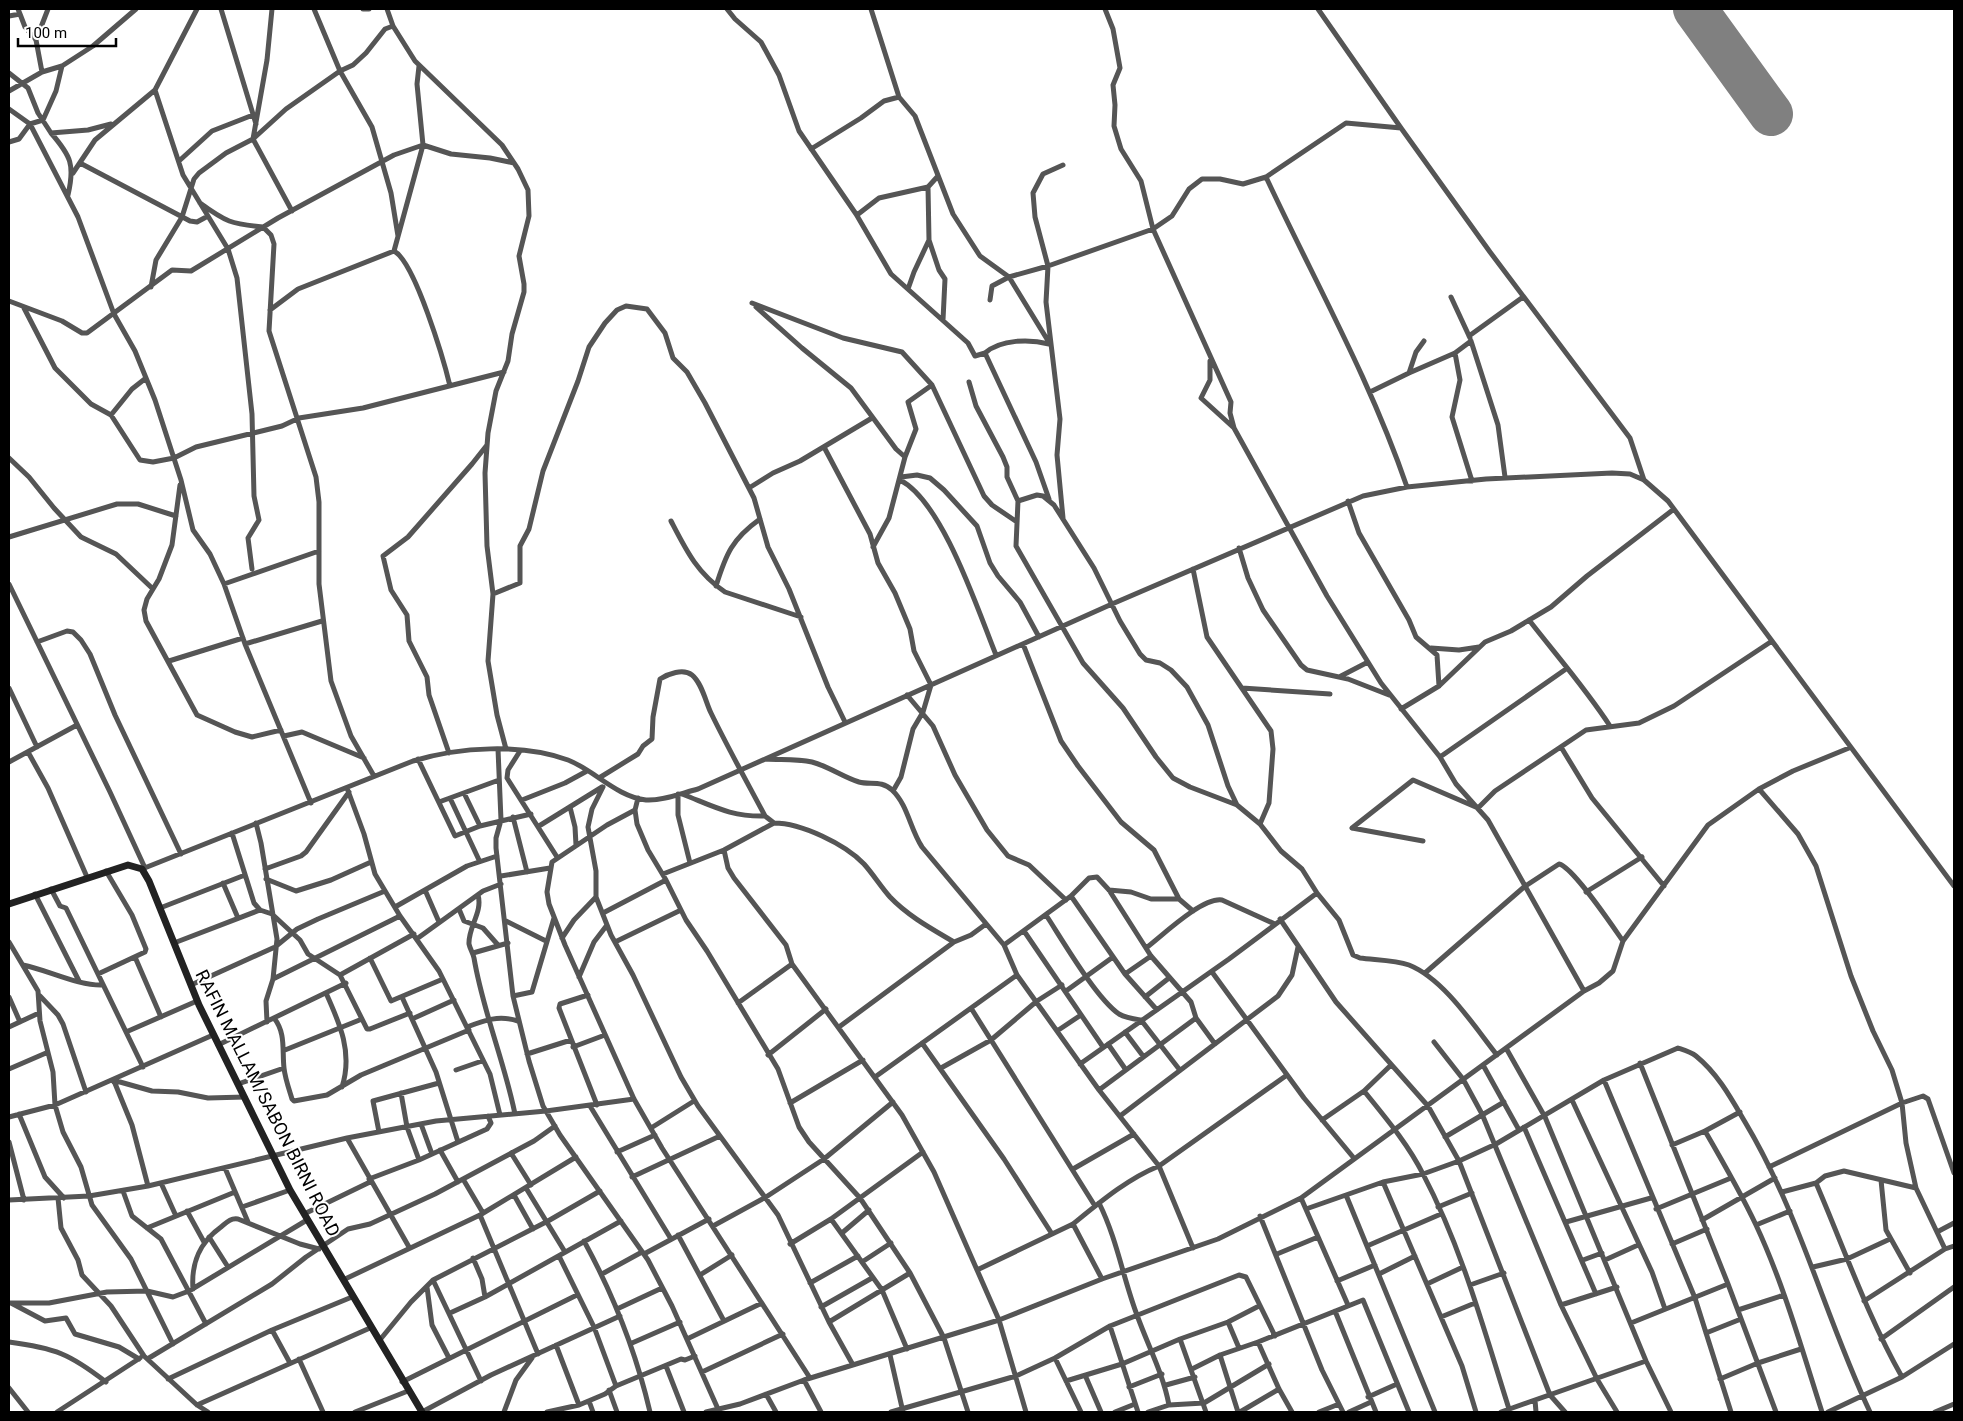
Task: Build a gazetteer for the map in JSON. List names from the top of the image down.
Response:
{
  "streets": {
    "street": ["RAFIN MALLAM/SABON BIRNI ROAD"]
  },
  "scale_bar": "100 m"
}
